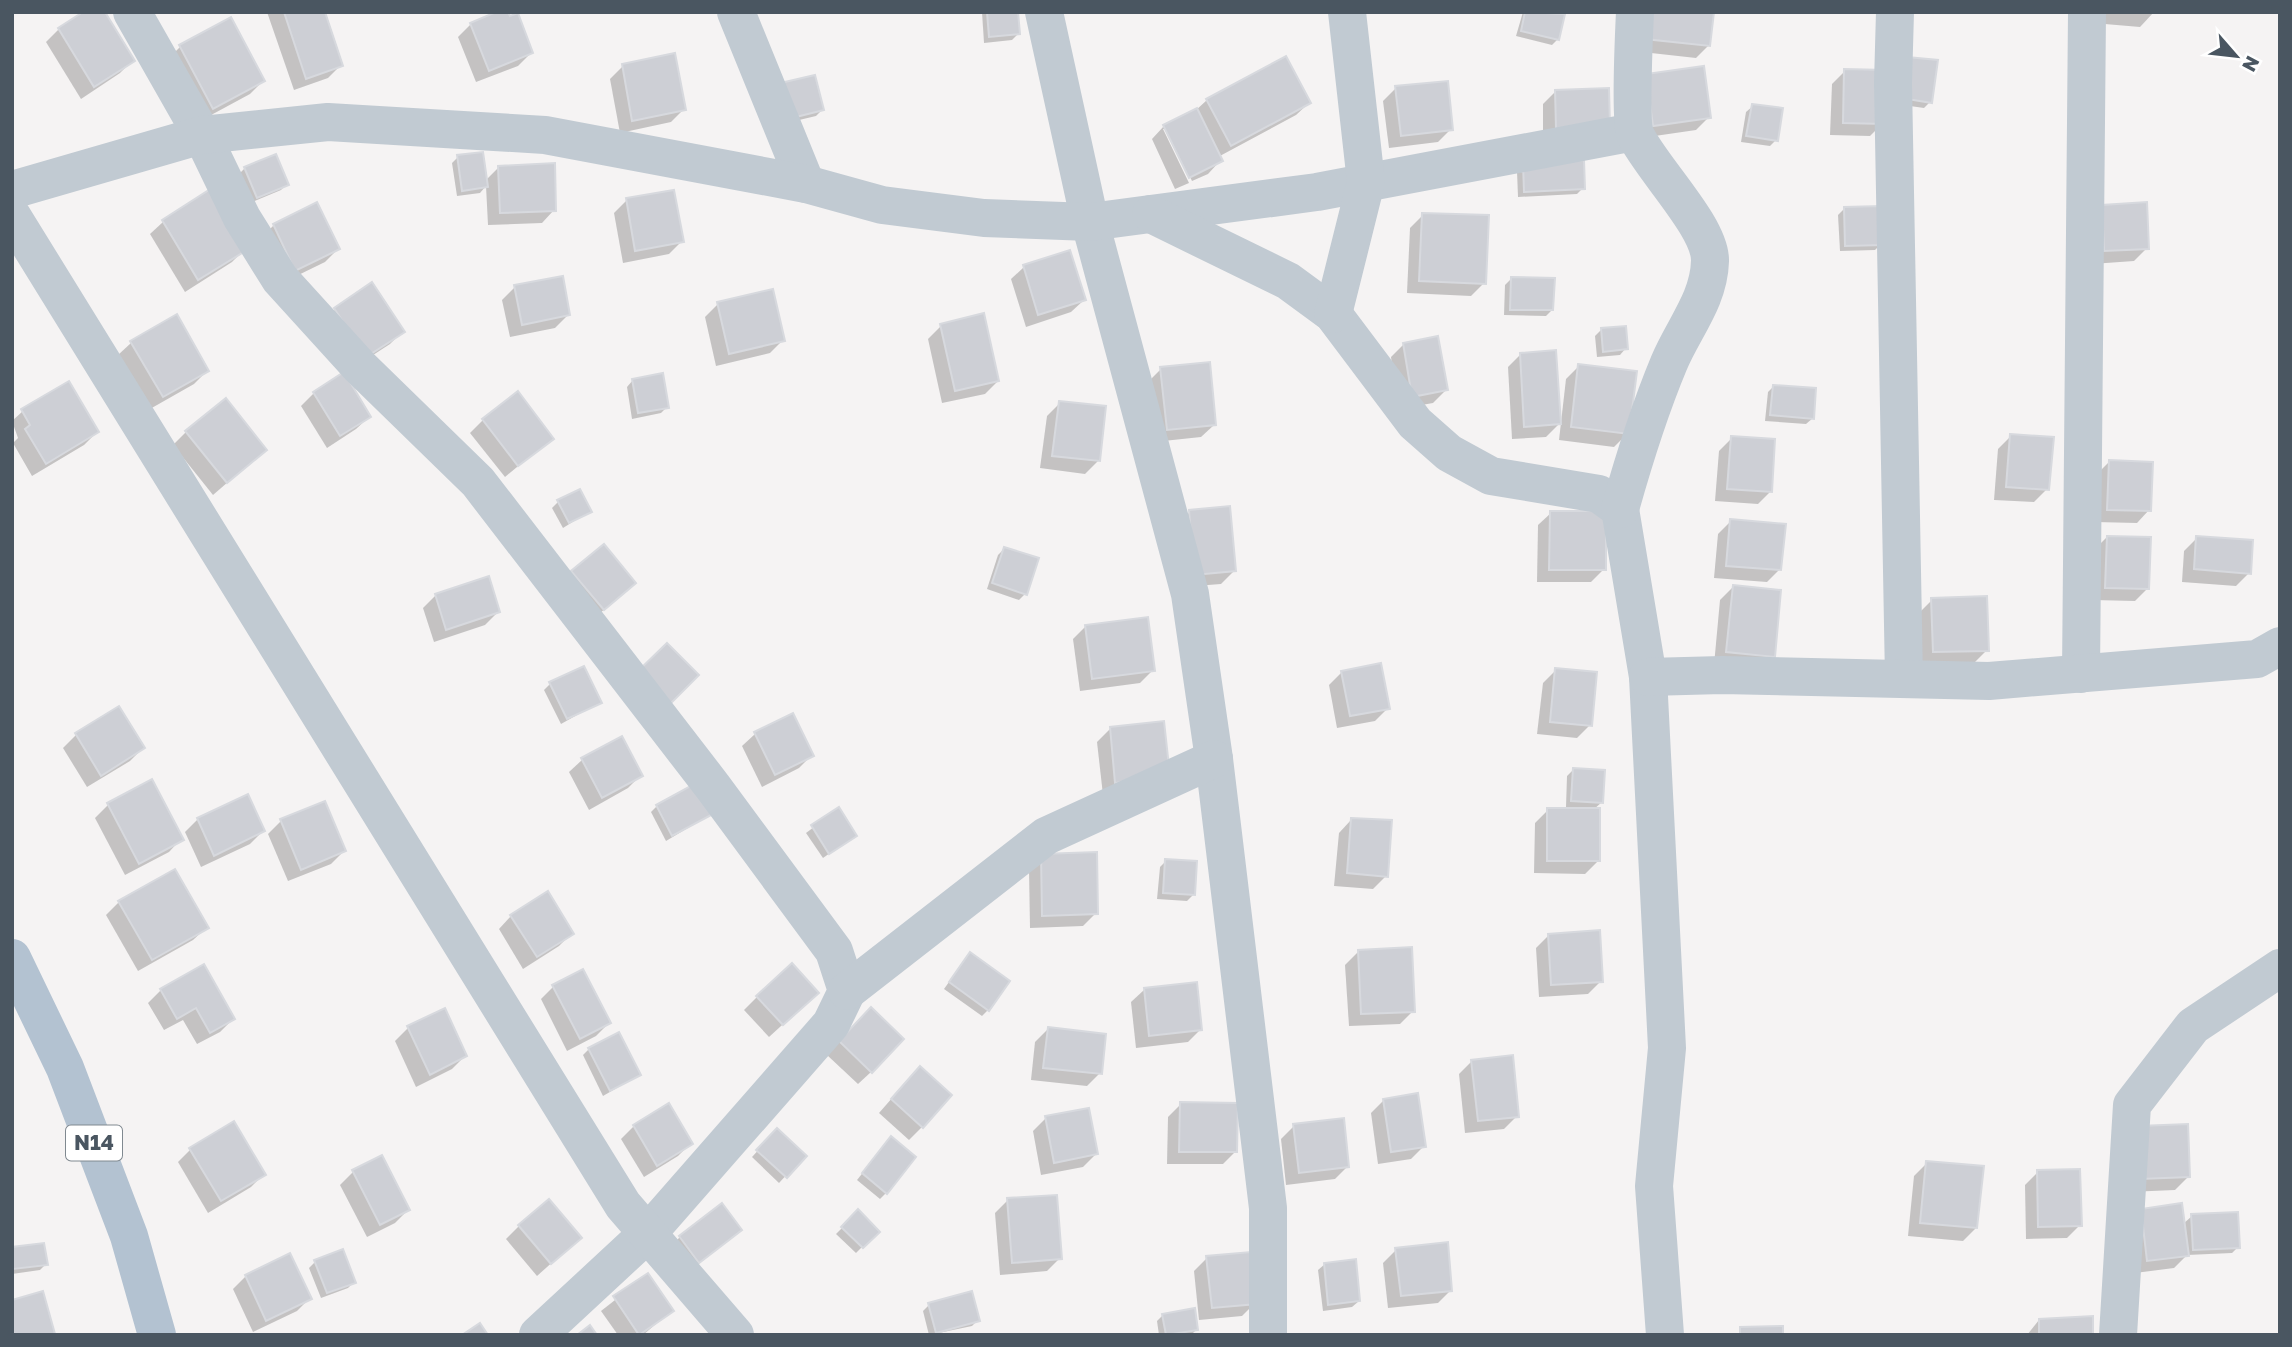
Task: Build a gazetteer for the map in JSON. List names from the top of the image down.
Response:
{
  "streets": {
    "main road": ["N14"]
  },
  "north": "bottom right"
}
